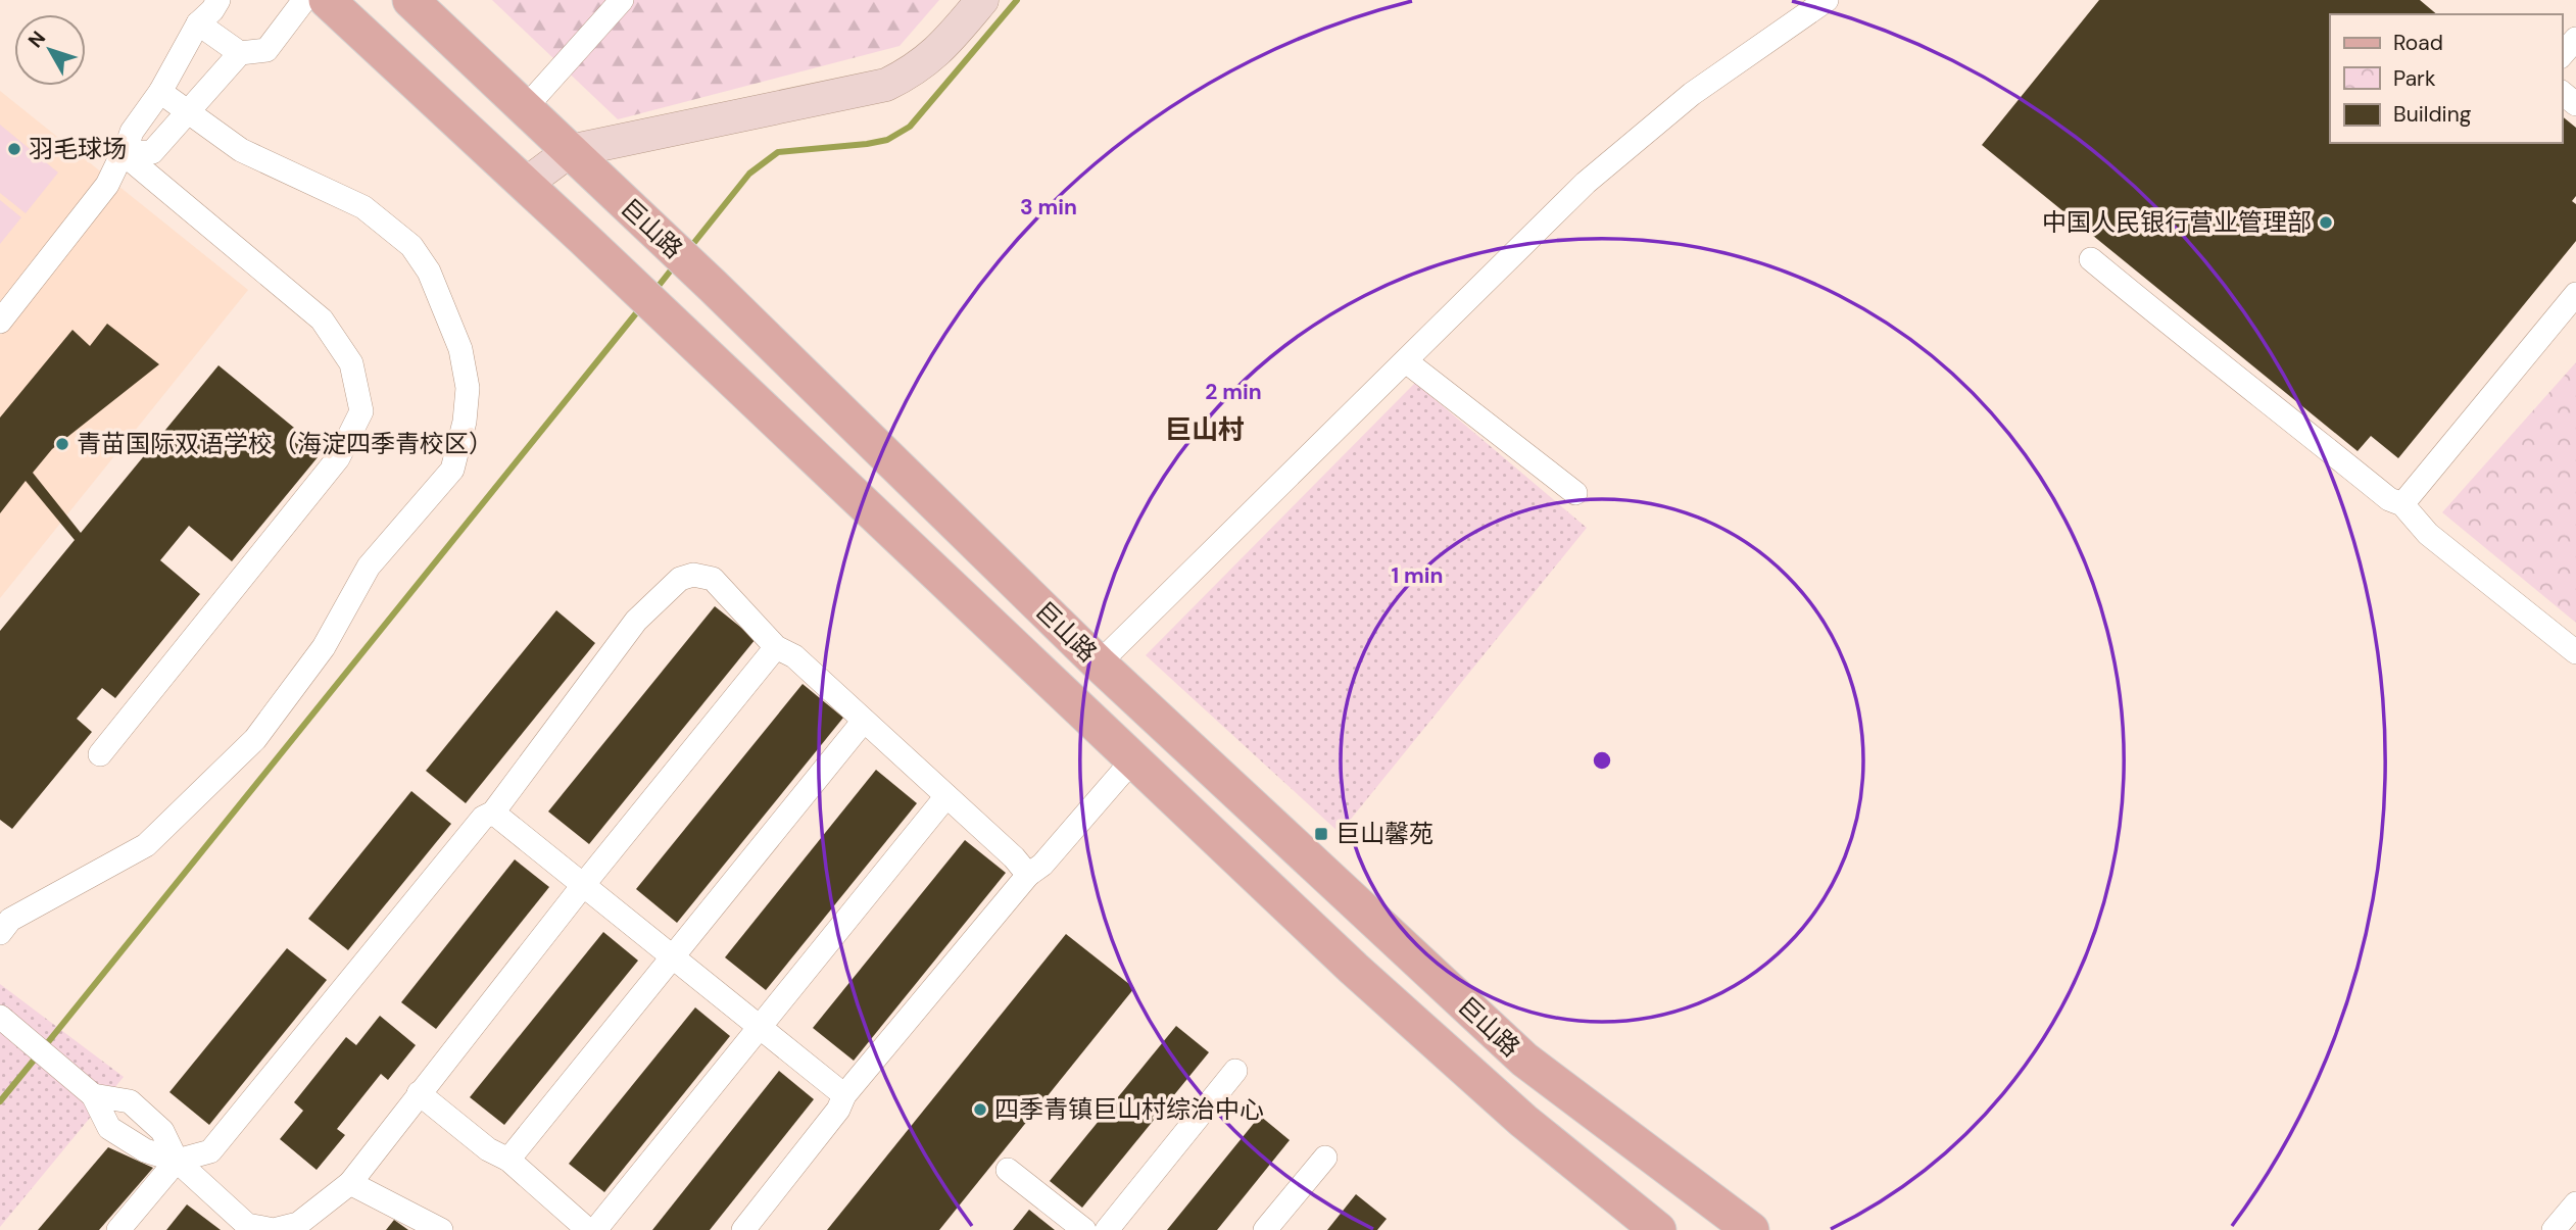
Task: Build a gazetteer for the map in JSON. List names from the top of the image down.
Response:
{
  "streets": {
    "main road": ["巨山路"]
  },
  "districts": ["巨山村"],
  "places": {
    "other": [
      "羽毛球场",
      "中国人民银行营业管理部",
      "青苗国际双语学校（海淀四季青校区）",
      "四季青镇巨山村综治中心"
    ],
    "transit": ["巨山馨苑"]
  },
  "legend": ["Road", "Park", "Building"],
  "north": "top left",
  "rings": ["3 min", "2 min", "1 min"]
}
